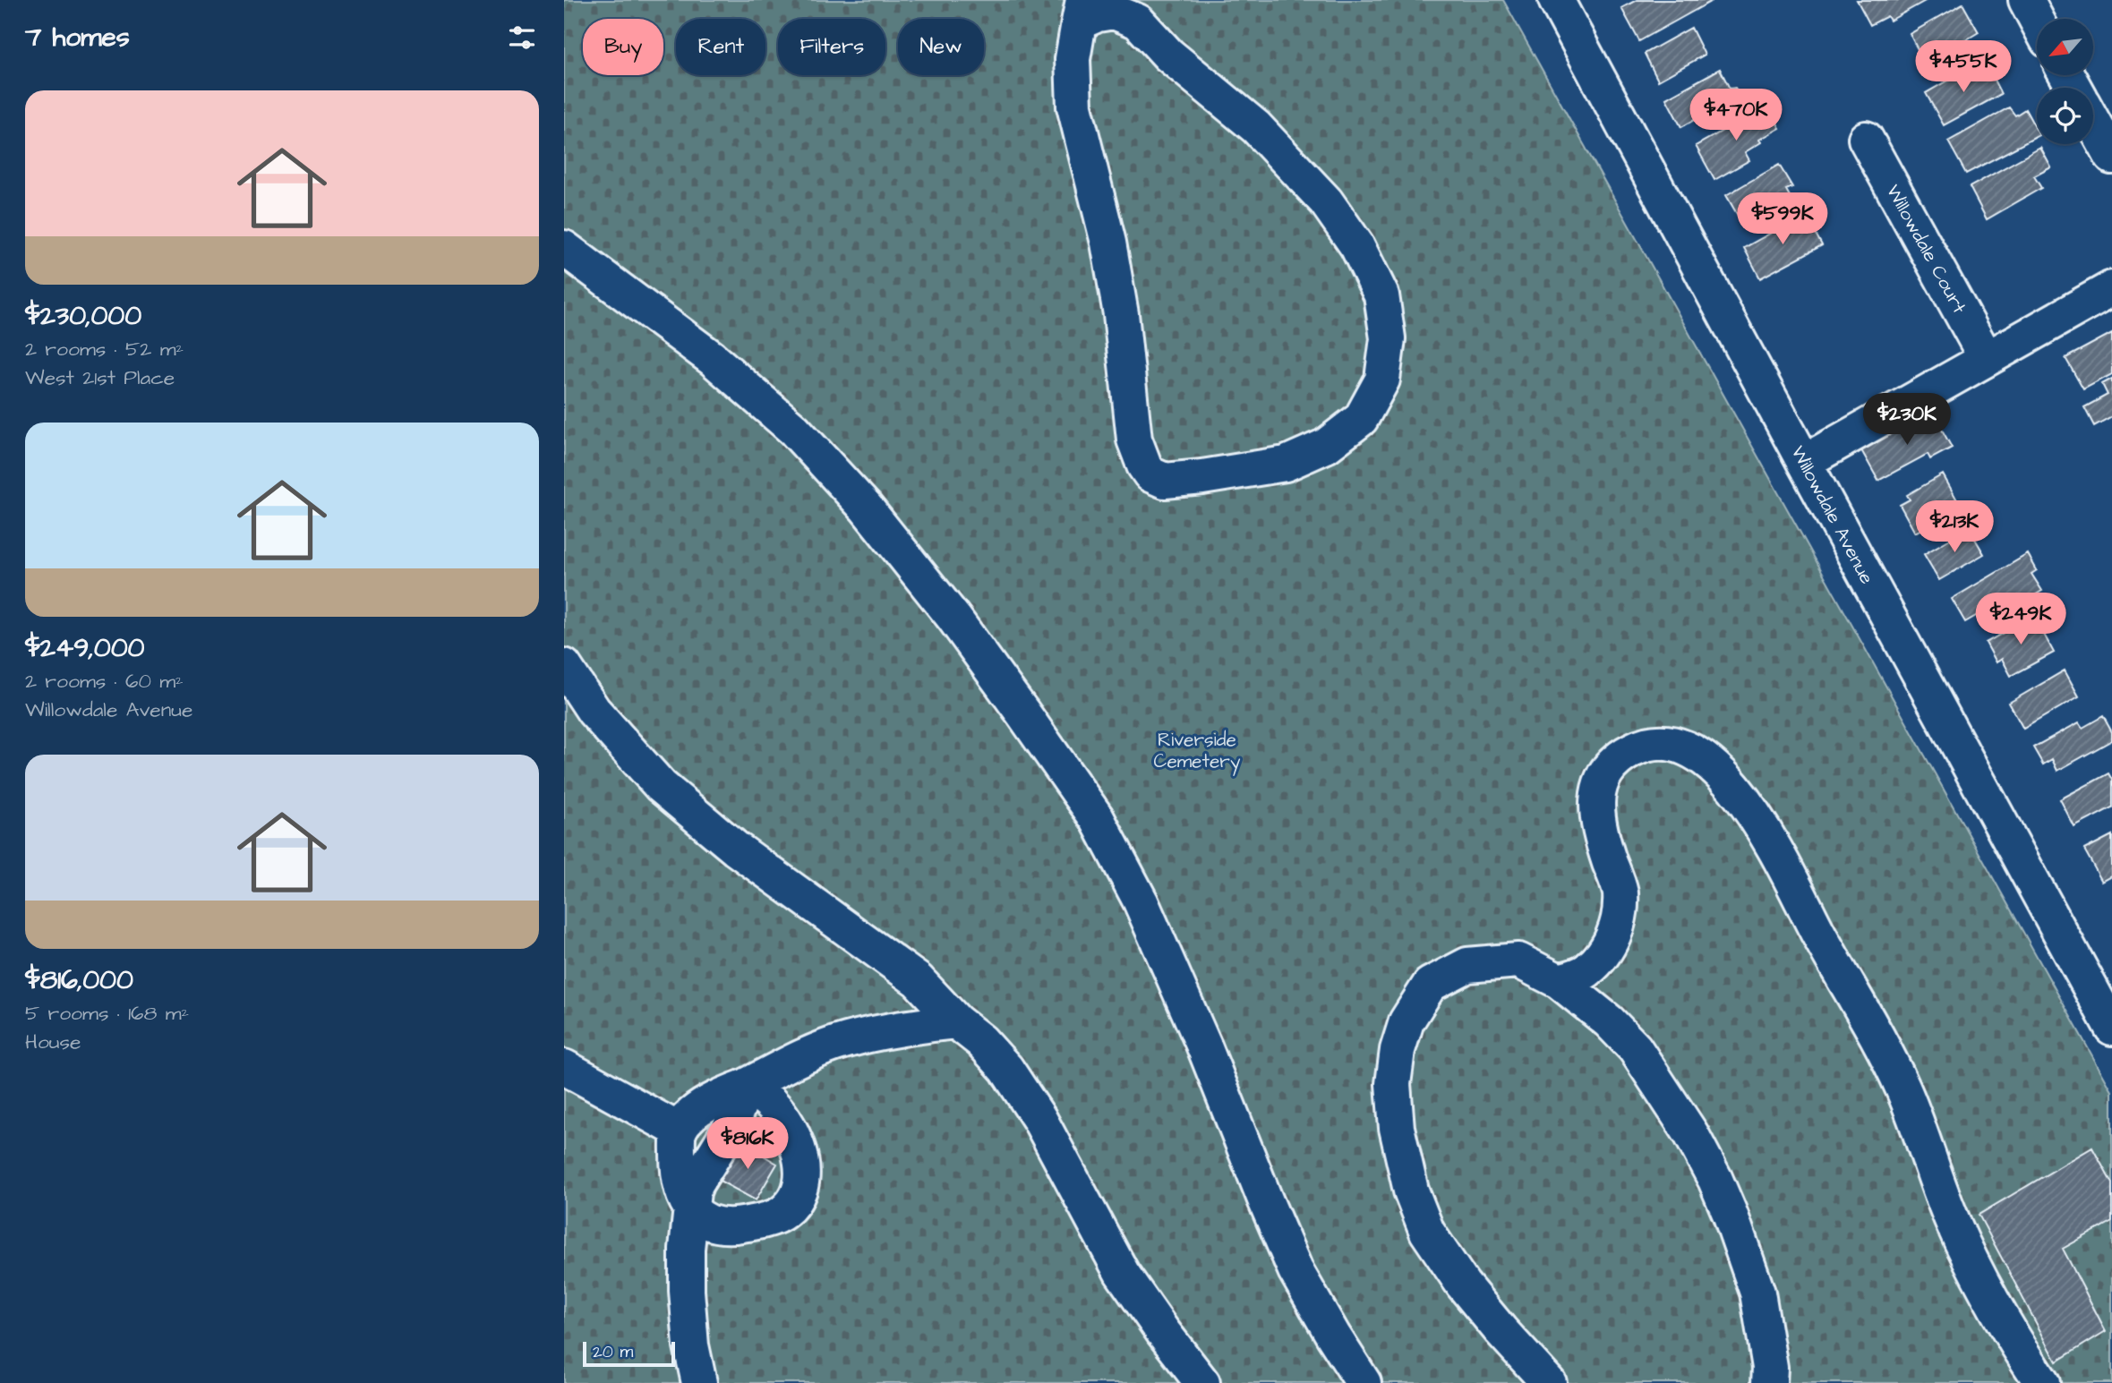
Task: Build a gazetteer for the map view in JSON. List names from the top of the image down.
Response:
{
  "streets": {
    "street": ["Willowdale Court", "Willowdale Avenue"]
  },
  "parks": ["Riverside Cemetery"],
  "scale_bar": "20 m",
  "north": "bottom left",
  "page": {
    "heading": "7 homes",
    "chip": [
      "Buy",
      "Rent",
      "Filters",
      "New"
    ],
    "price": [
      "$455K",
      "$470K",
      "$599K",
      "$230K",
      "$213K",
      "$249K",
      "$816K"
    ],
    "list": [
      {
        "name": "$230,000",
        "note": "2 rooms · 52 m² · West 21st Place"
      },
      {
        "name": "$249,000",
        "note": "2 rooms · 60 m² · Willowdale Avenue"
      },
      {
        "name": "$816,000",
        "note": "5 rooms · 168 m² · House"
      }
    ],
    "scale": "20 m"
  }
}
